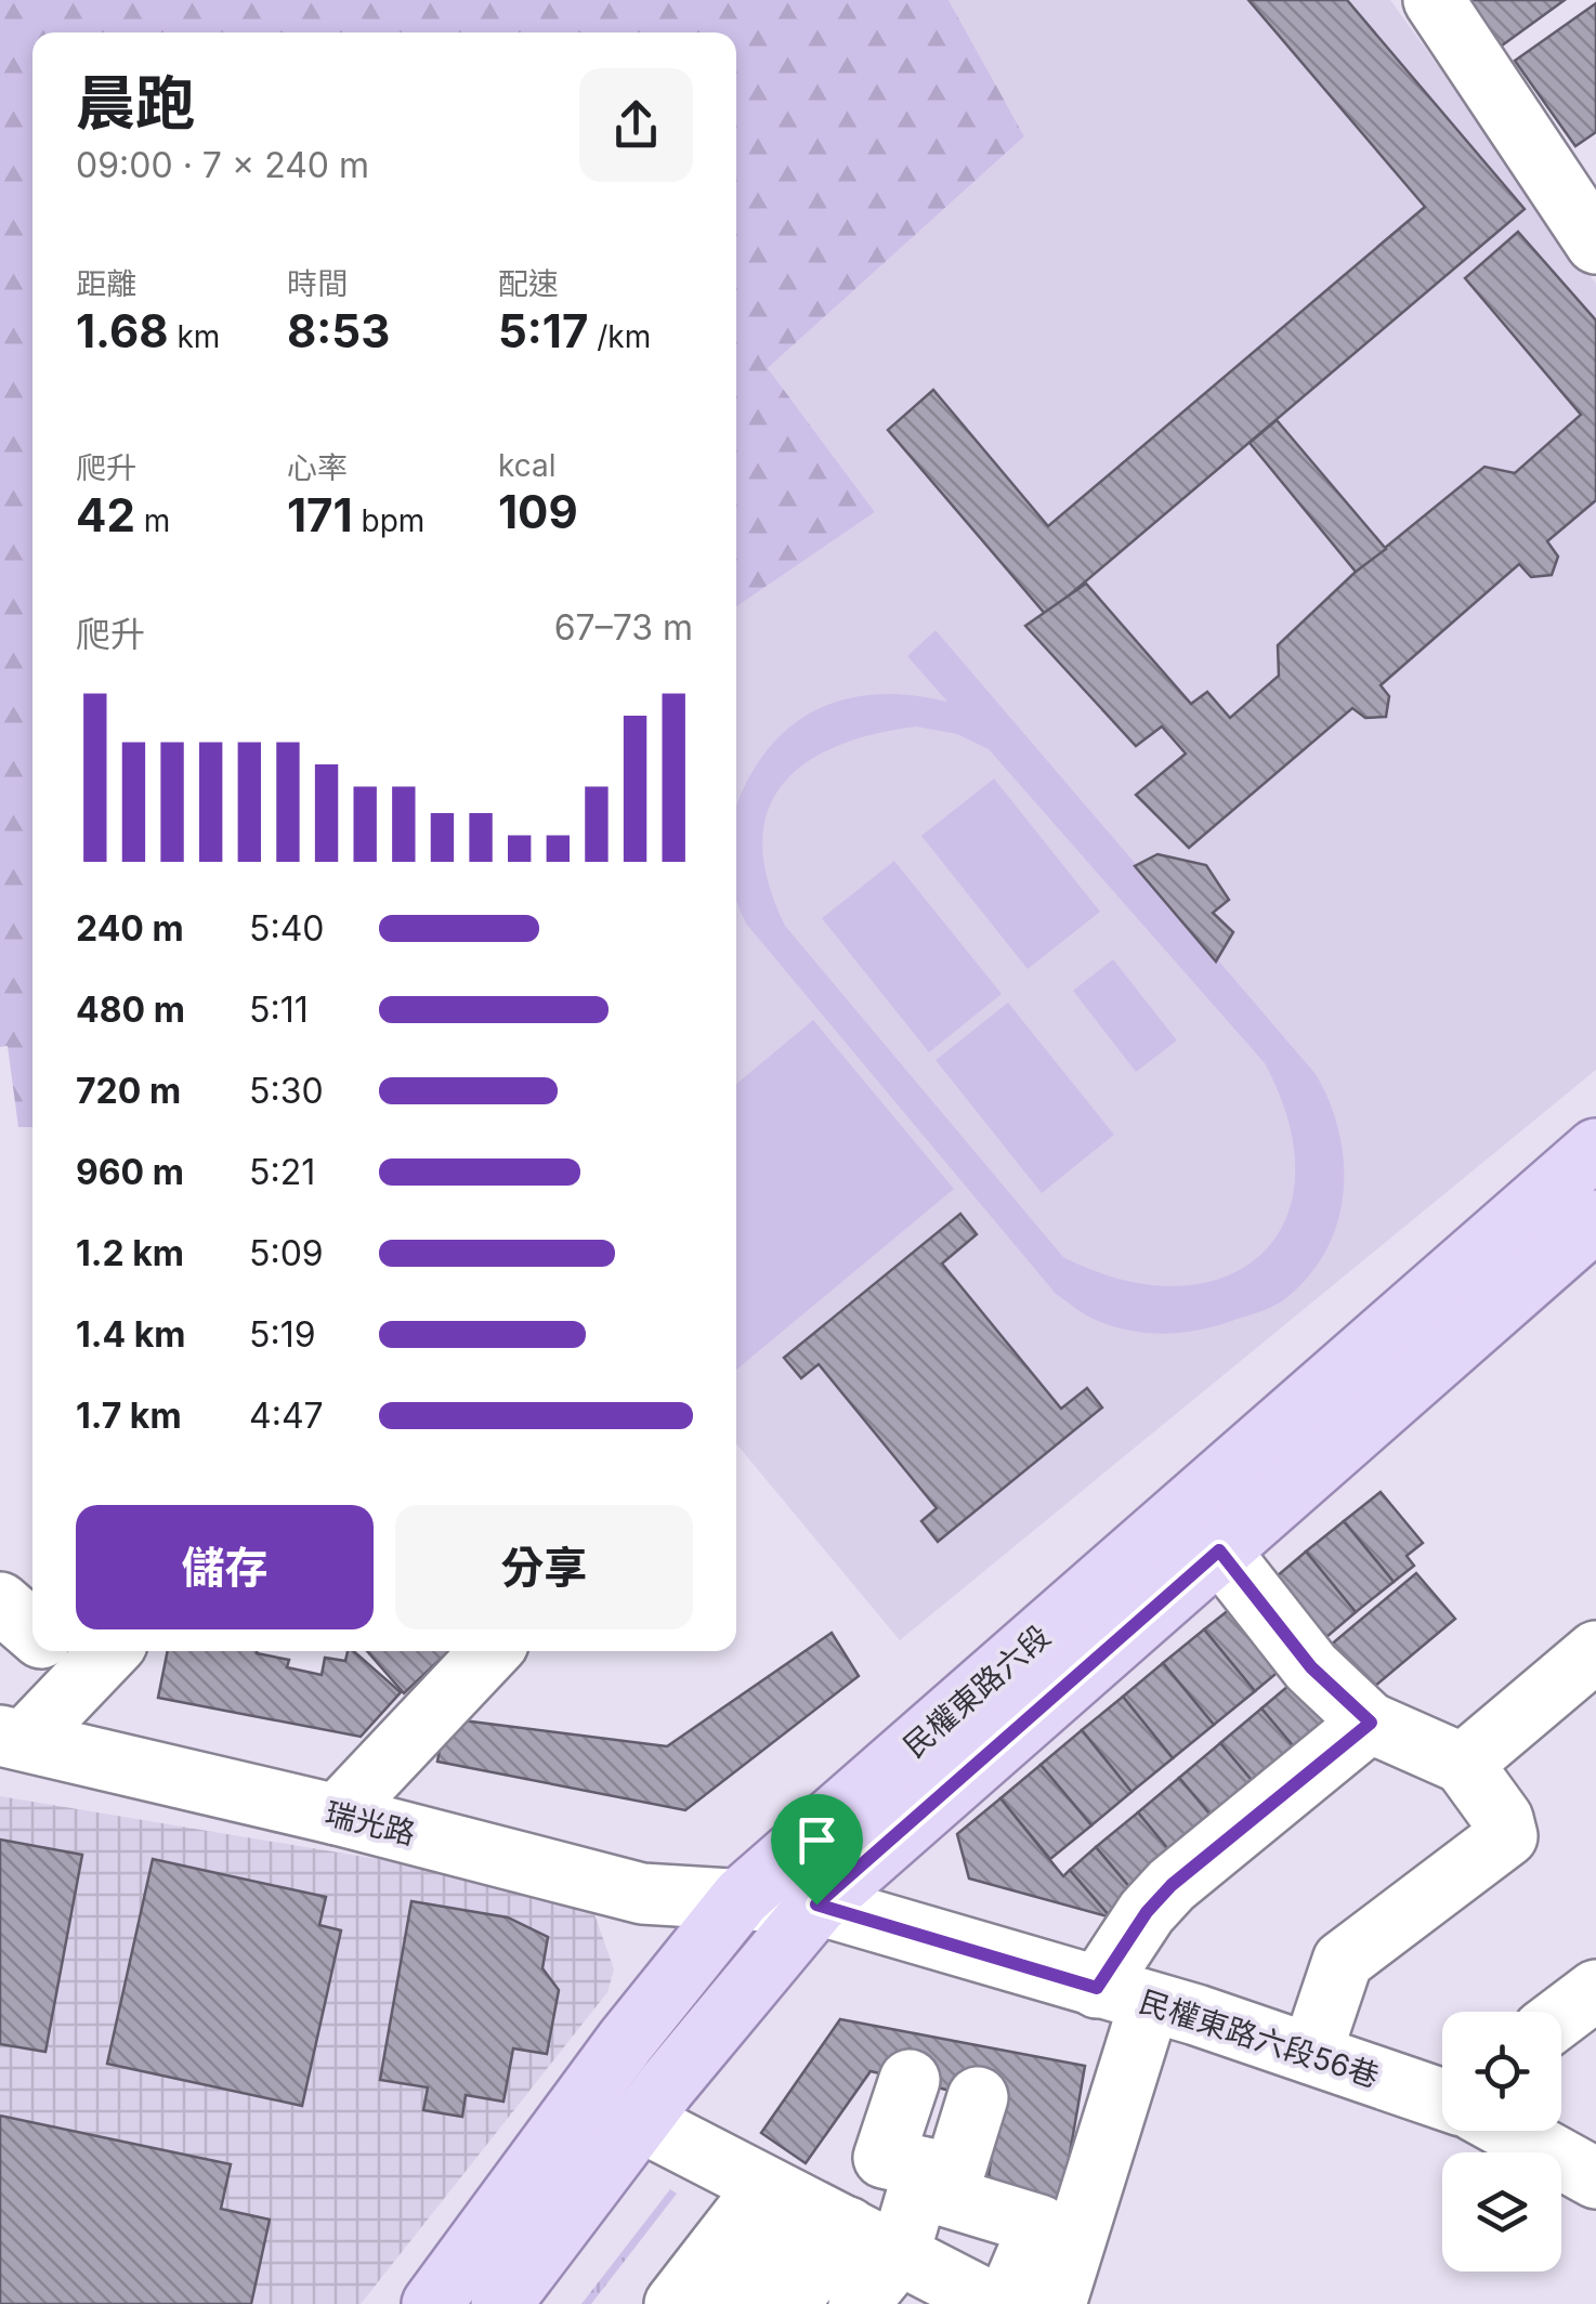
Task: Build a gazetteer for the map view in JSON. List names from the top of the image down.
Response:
{
  "streets": {
    "main road": ["民權東路六段"],
    "street": ["瑞光路", "民權東路六段56巷"]
  },
  "crossings": [
    ["民權東路六段", "瑞光路"],
    ["民權東路六段", "民權東路六段56巷"],
    ["瑞光路", "民權東路六段56巷"]
  ],
  "page": {
    "heading": ["晨跑", "09:00 · 7 × 240 m"],
    "stats": [
      ["距離", "1.68 km"],
      ["時間", "8:53"],
      ["配速", "5:17 /km"],
      ["爬升", "42 m"],
      ["心率", "171 bpm"],
      ["kcal", "109"]
    ],
    "chart": ["爬升", "67–73 m"],
    "list": [
      {
        "name": "240 m",
        "note": "5:40"
      },
      {
        "name": "480 m",
        "note": "5:11"
      },
      {
        "name": "720 m",
        "note": "5:30"
      },
      {
        "name": "960 m",
        "note": "5:21"
      },
      {
        "name": "1.2 km",
        "note": "5:09"
      },
      {
        "name": "1.4 km",
        "note": "5:19"
      },
      {
        "name": "1.7 km",
        "note": "4:47"
      }
    ],
    "buttons": ["儲存", "分享"]
  }
}
